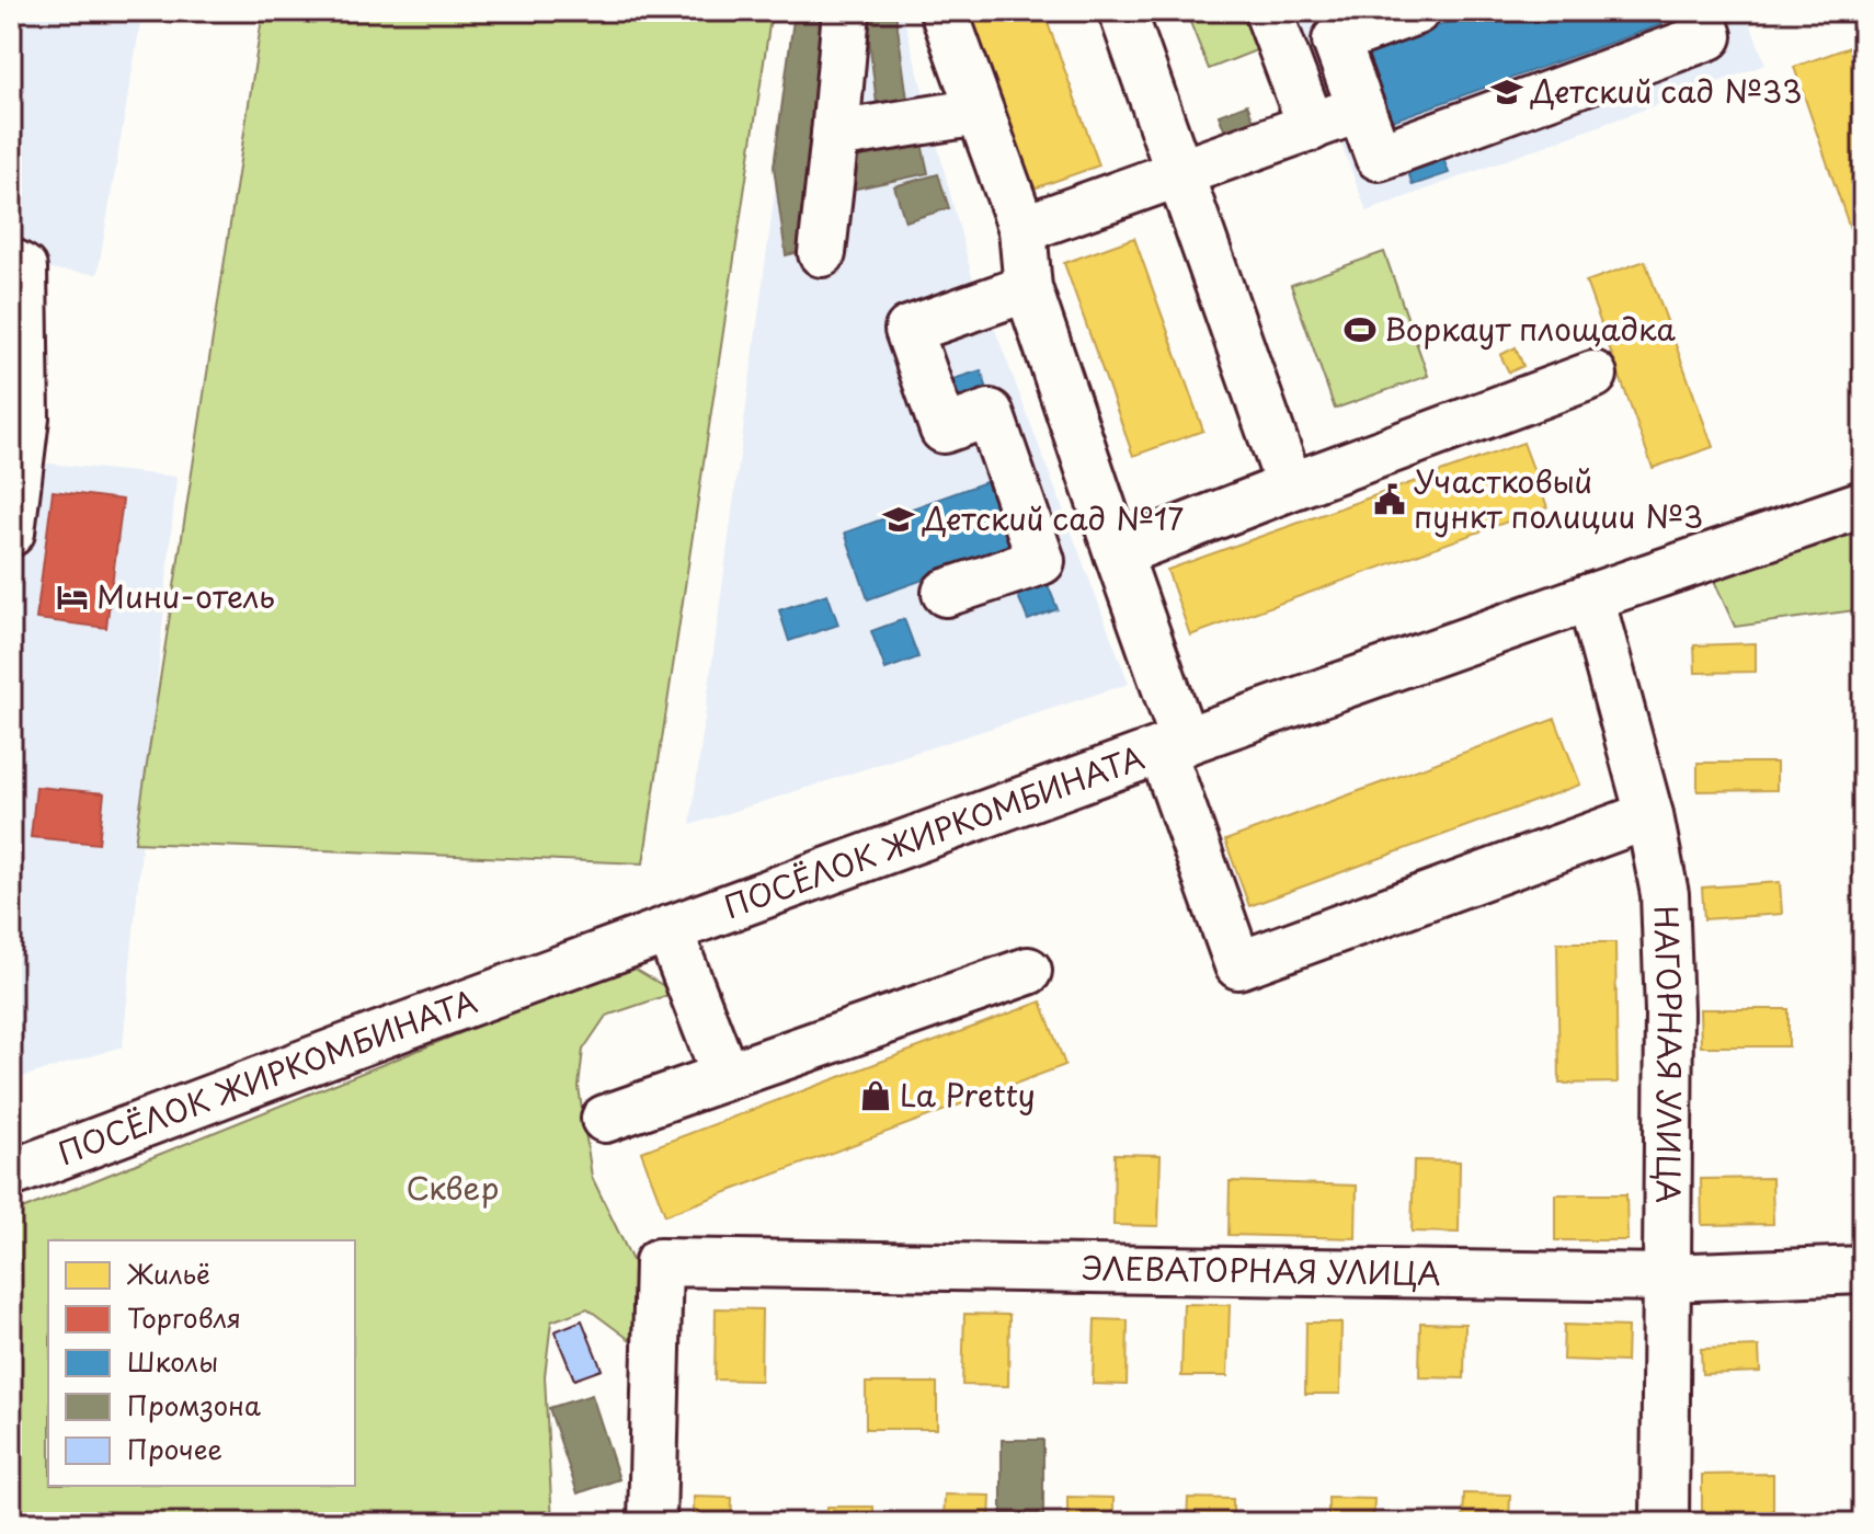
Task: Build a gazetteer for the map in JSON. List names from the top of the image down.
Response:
{
  "streets": {
    "street": ["ПОСЁЛОК ЖИРКОМБИНАТА", "НАГОРНАЯ УЛИЦА", "ЭЛЕВАТОРНАЯ УЛИЦА"]
  },
  "crossings": [
    ["ПОСЁЛОК ЖИРКОМБИНАТА", "НАГОРНАЯ УЛИЦА"],
    ["НАГОРНАЯ УЛИЦА", "ЭЛЕВАТОРНАЯ УЛИЦА"]
  ],
  "parks": ["Сквер"],
  "places": {
    "school or university": ["Детский сад №33", "Детский сад №17"],
    "sports": ["Воркаут площадка"],
    "public building": ["Участковый пункт полиции №3"],
    "hotel": ["Мини-отель"],
    "shop": ["La Pretty"]
  },
  "legend": [
    "Жильё",
    "Торговля",
    "Школы",
    "Промзона",
    "Прочее"
  ]
}
